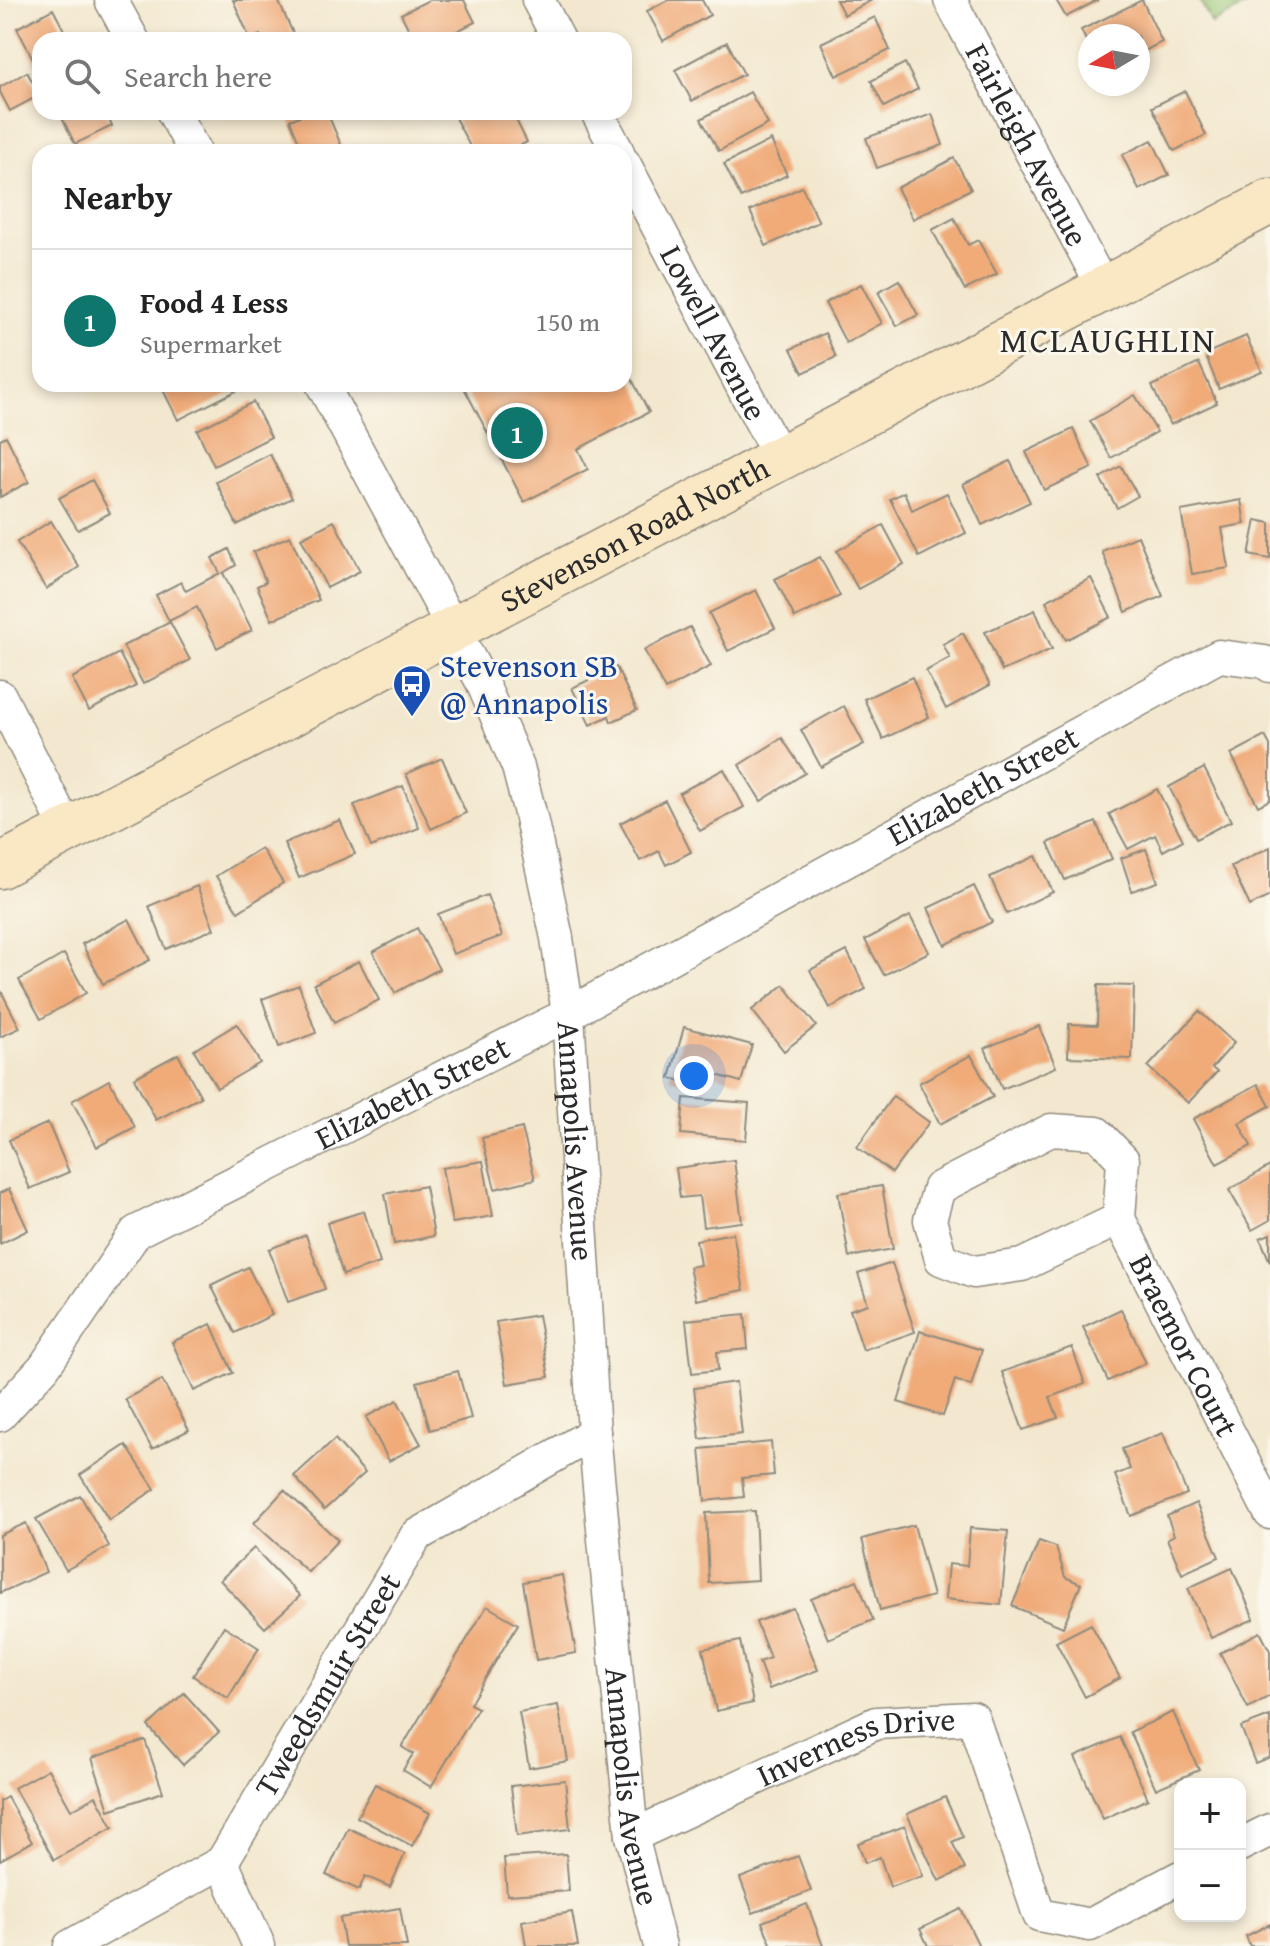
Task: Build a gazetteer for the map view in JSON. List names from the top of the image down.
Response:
{
  "streets": {
    "main road": ["Stevenson Road North"],
    "street": [
      "Fairleigh Avenue",
      "Lowell Avenue",
      "Elizabeth Street",
      "Annapolis Avenue",
      "Braemor Court",
      "Tweedsmuir Street",
      "Inverness Drive"
    ]
  },
  "crossings": [
    ["Fairleigh Avenue", "Stevenson Road North"],
    ["Lowell Avenue", "Stevenson Road North"],
    ["Stevenson Road North", "Annapolis Avenue"],
    ["Elizabeth Street", "Annapolis Avenue"],
    ["Annapolis Avenue", "Tweedsmuir Street"],
    ["Annapolis Avenue", "Inverness Drive"]
  ],
  "districts": ["MCLAUGHLIN"],
  "places": {
    "bus stop": ["Stevenson SB @ Annapolis"]
  },
  "north": "left",
  "page": {
    "search": "Search here",
    "heading": "Nearby",
    "list": [
      {
        "mark": "1",
        "name": "Food 4 Less",
        "note": "Supermarket",
        "value": "150 m"
      }
    ],
    "pins": "1",
    "map_buttons": ["+", "−"]
  }
}
